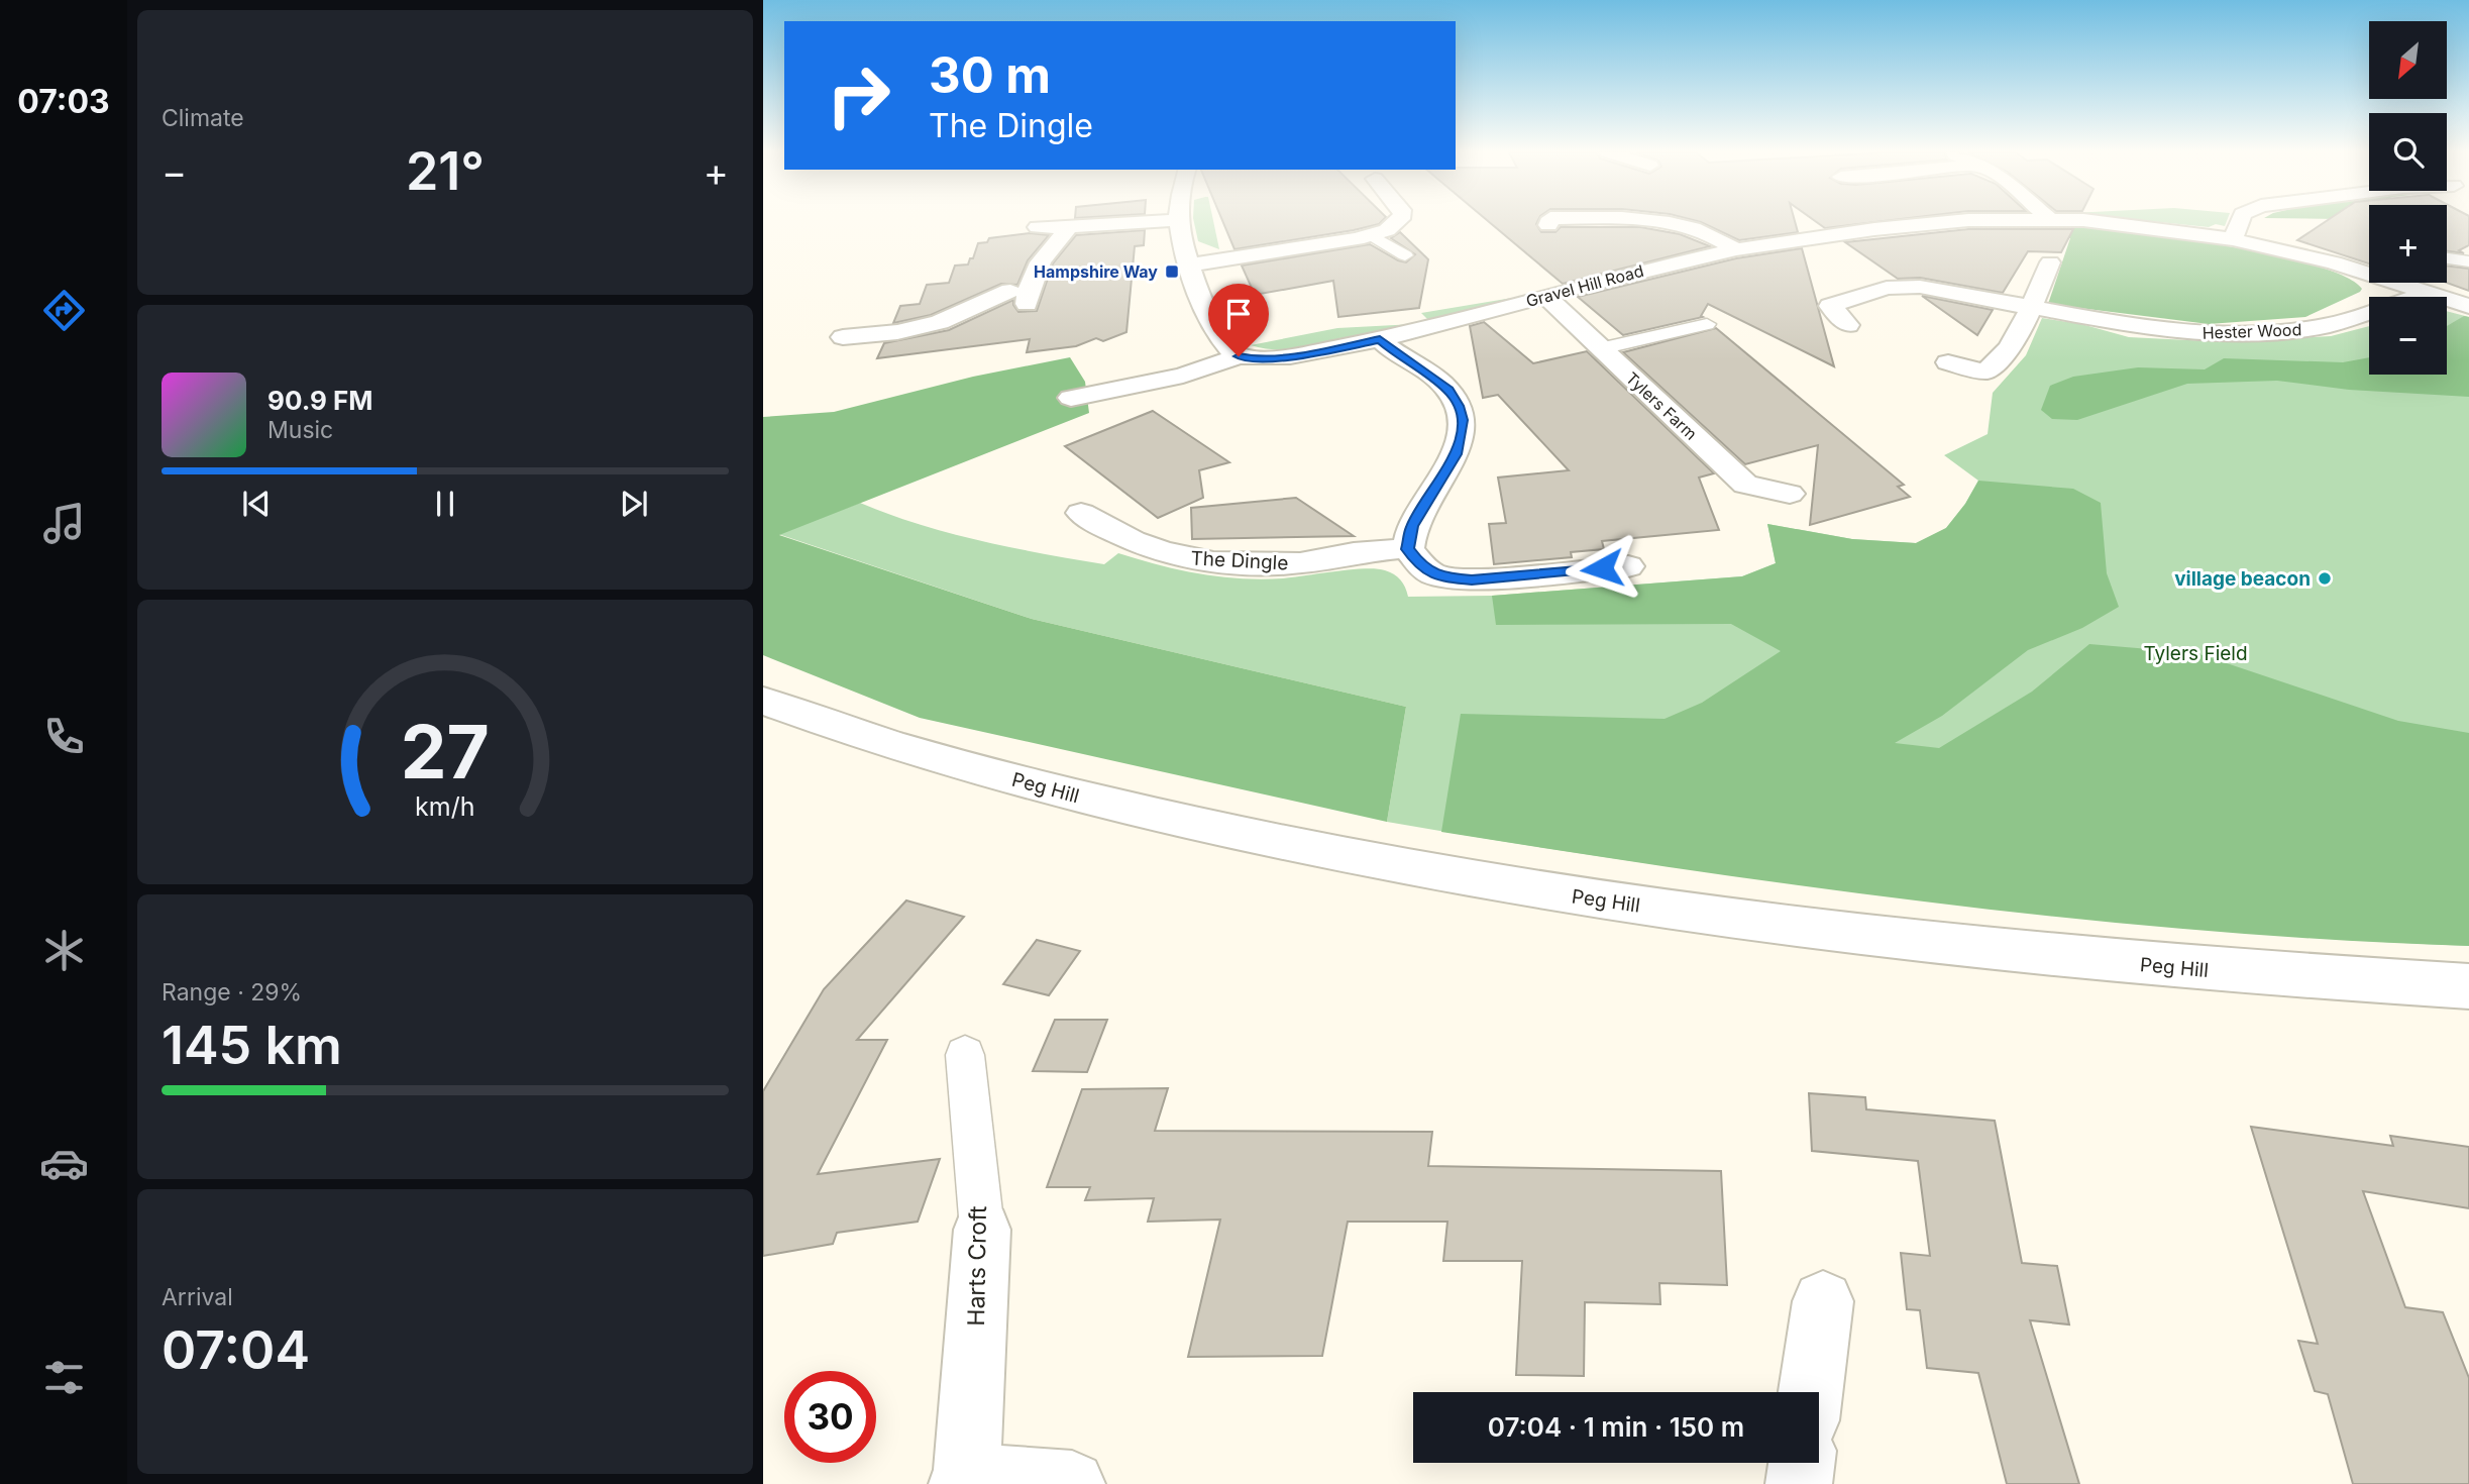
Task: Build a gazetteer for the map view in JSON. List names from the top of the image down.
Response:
{
  "streets": {
    "street": [
      "Gravel Hill Road",
      "Hester Wood",
      "Tylers Farm",
      "The Dingle",
      "Peg Hill",
      "Harts Croft"
    ]
  },
  "crossings": [
    ["Gravel Hill Road", "Hester Wood"],
    ["Gravel Hill Road", "Tylers Farm"]
  ],
  "parks": ["Tylers Field"],
  "places": {
    "transit": ["Hampshire Way"],
    "other": ["village beacon"]
  },
  "north": "bottom left",
  "page": {
    "tabs": "07:03",
    "tile": [
      "Climate",
      ["Range · 29%", "145 km"],
      ["Arrival", "07:04"]
    ],
    "map_buttons": ["+", "−"],
    "turn": ["30 m", "The Dingle"],
    "heat": ["−", "21°", "+"],
    "song": ["90.9 FM", "Music"],
    "limit": "30",
    "trip": "07:04 · 1 min · 150 m",
    "gauge": ["27", "km/h"]
  }
}
